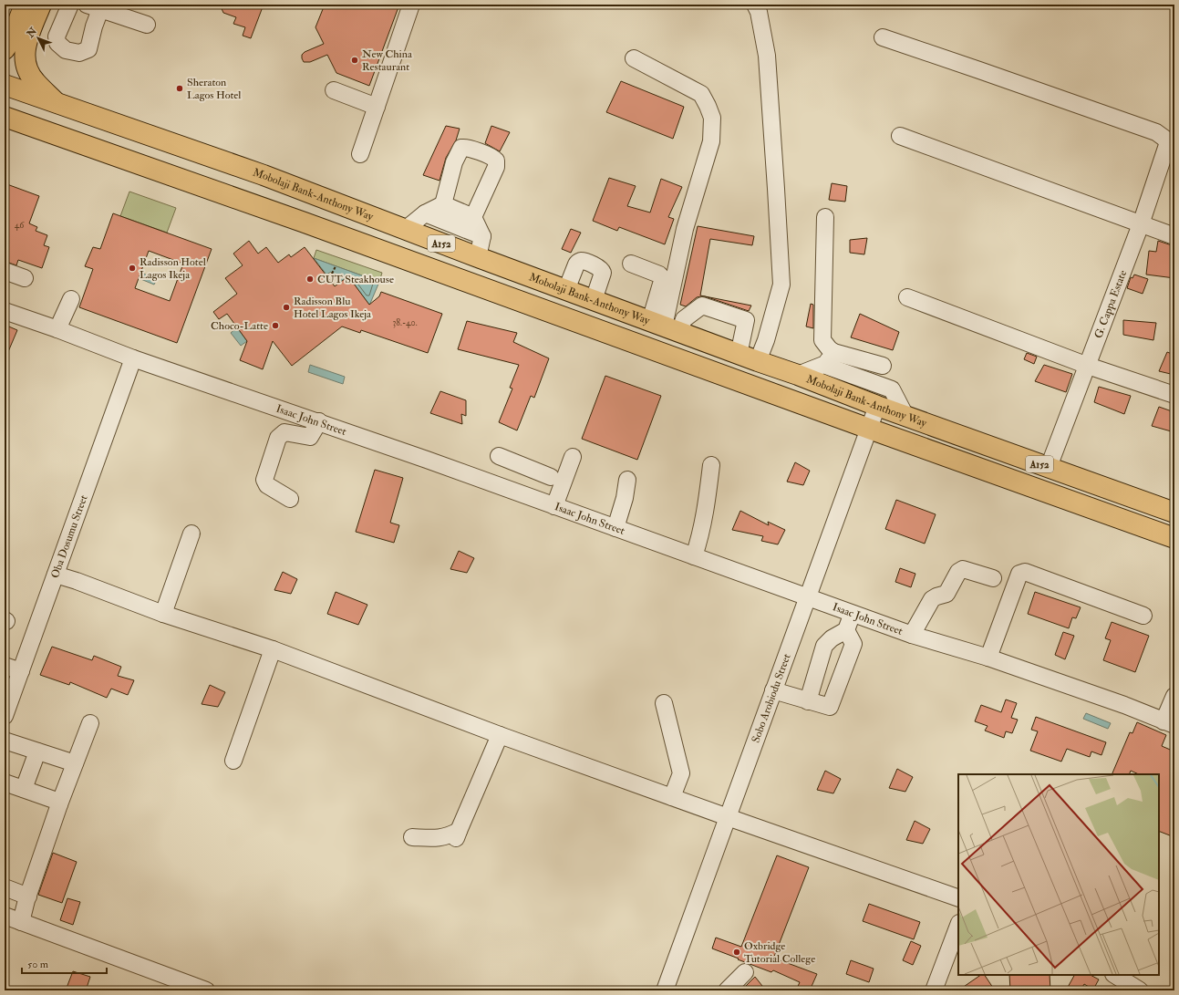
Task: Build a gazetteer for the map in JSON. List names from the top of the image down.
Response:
{
  "streets": {
    "main road": ["Mobolaji Bank-Anthony Way", "A152"],
    "street": [
      "G. Cappa Estate",
      "Isaac John Street",
      "Oba Dosumu Street",
      "Sobo Arobiodu Street"
    ]
  },
  "crossings": [
    ["Mobolaji Bank-Anthony Way", "G. Cappa Estate"],
    ["Mobolaji Bank-Anthony Way", "Sobo Arobiodu Street"],
    ["A152", "Sobo Arobiodu Street"],
    ["Isaac John Street", "Oba Dosumu Street"],
    ["Isaac John Street", "Sobo Arobiodu Street"]
  ],
  "places": [
    "New China Restaurant",
    "Sheraton Lagos Hotel",
    "Radisson Hotel Lagos Ikeja",
    "CUT Steakhouse",
    "Radisson Blu Hotel Lagos Ikeja",
    "Choco-Latte",
    "Oxbridge Tutorial College"
  ],
  "house_numbers": ["46", "38.-40."],
  "scale_bar": "50 m",
  "north": "top left"
}
